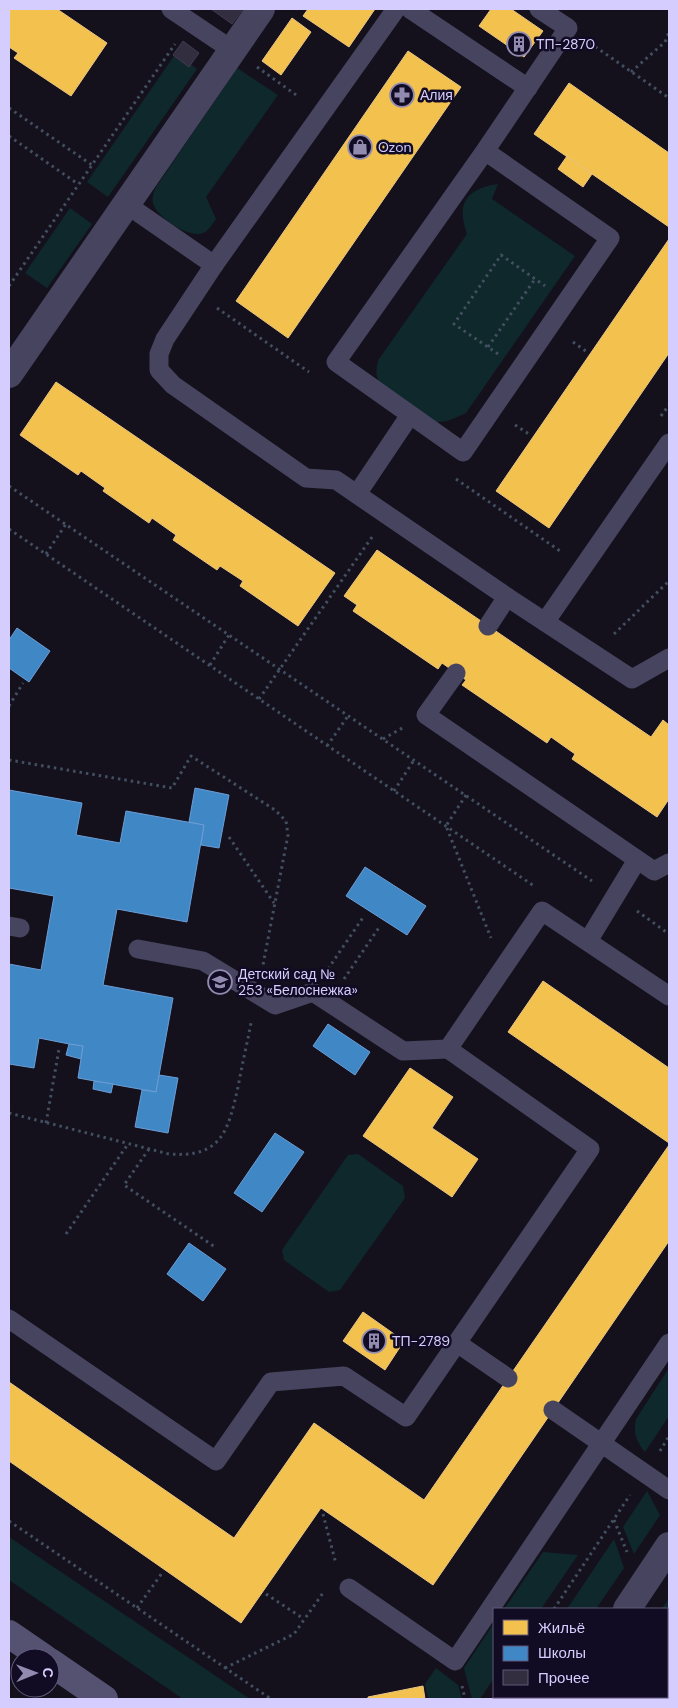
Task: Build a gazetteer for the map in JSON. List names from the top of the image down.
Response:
{
  "places": {
    "building": ["ТП-2870", "ТП-2789"],
    "pharmacy": ["Алия"],
    "shop": ["Ozon"],
    "school or university": ["Детский сад № 253 «Белоснежка»"]
  },
  "legend": ["Жильё", "Школы", "Прочее"],
  "north": "right"
}
